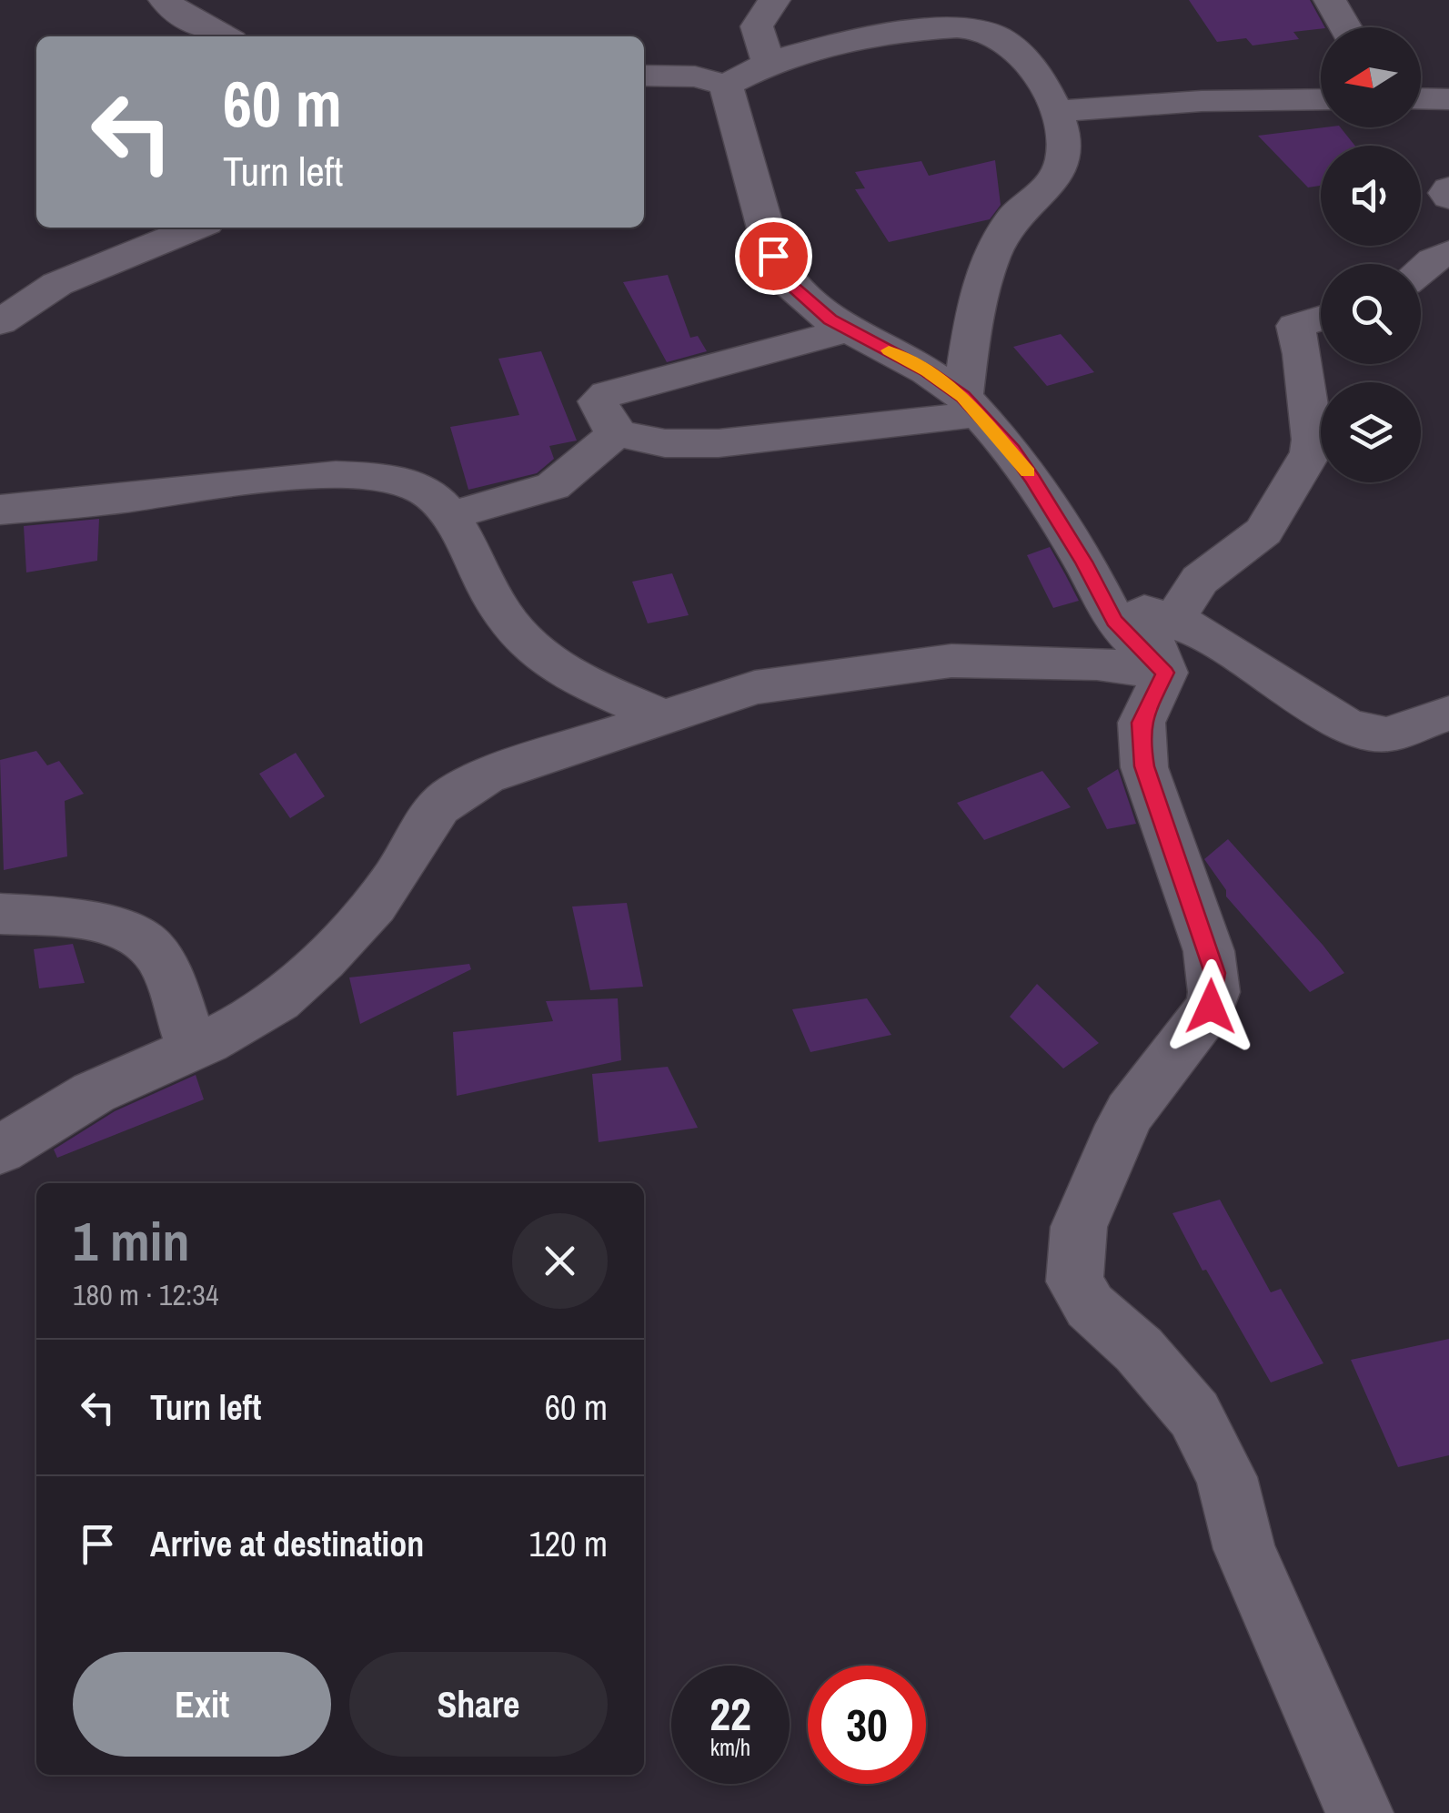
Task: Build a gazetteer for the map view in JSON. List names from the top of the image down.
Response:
{
  "north": "left",
  "page": {
    "turn": ["60 m", "Turn left"],
    "heading": ["1 min", "180 m · 12:34"],
    "list": [
      {
        "name": "Turn left",
        "value": "60 m"
      },
      {
        "name": "Arrive at destination",
        "value": "120 m"
      }
    ],
    "buttons": ["Exit", "Share"],
    "speed": "22 km/h",
    "limit": "30"
  }
}
